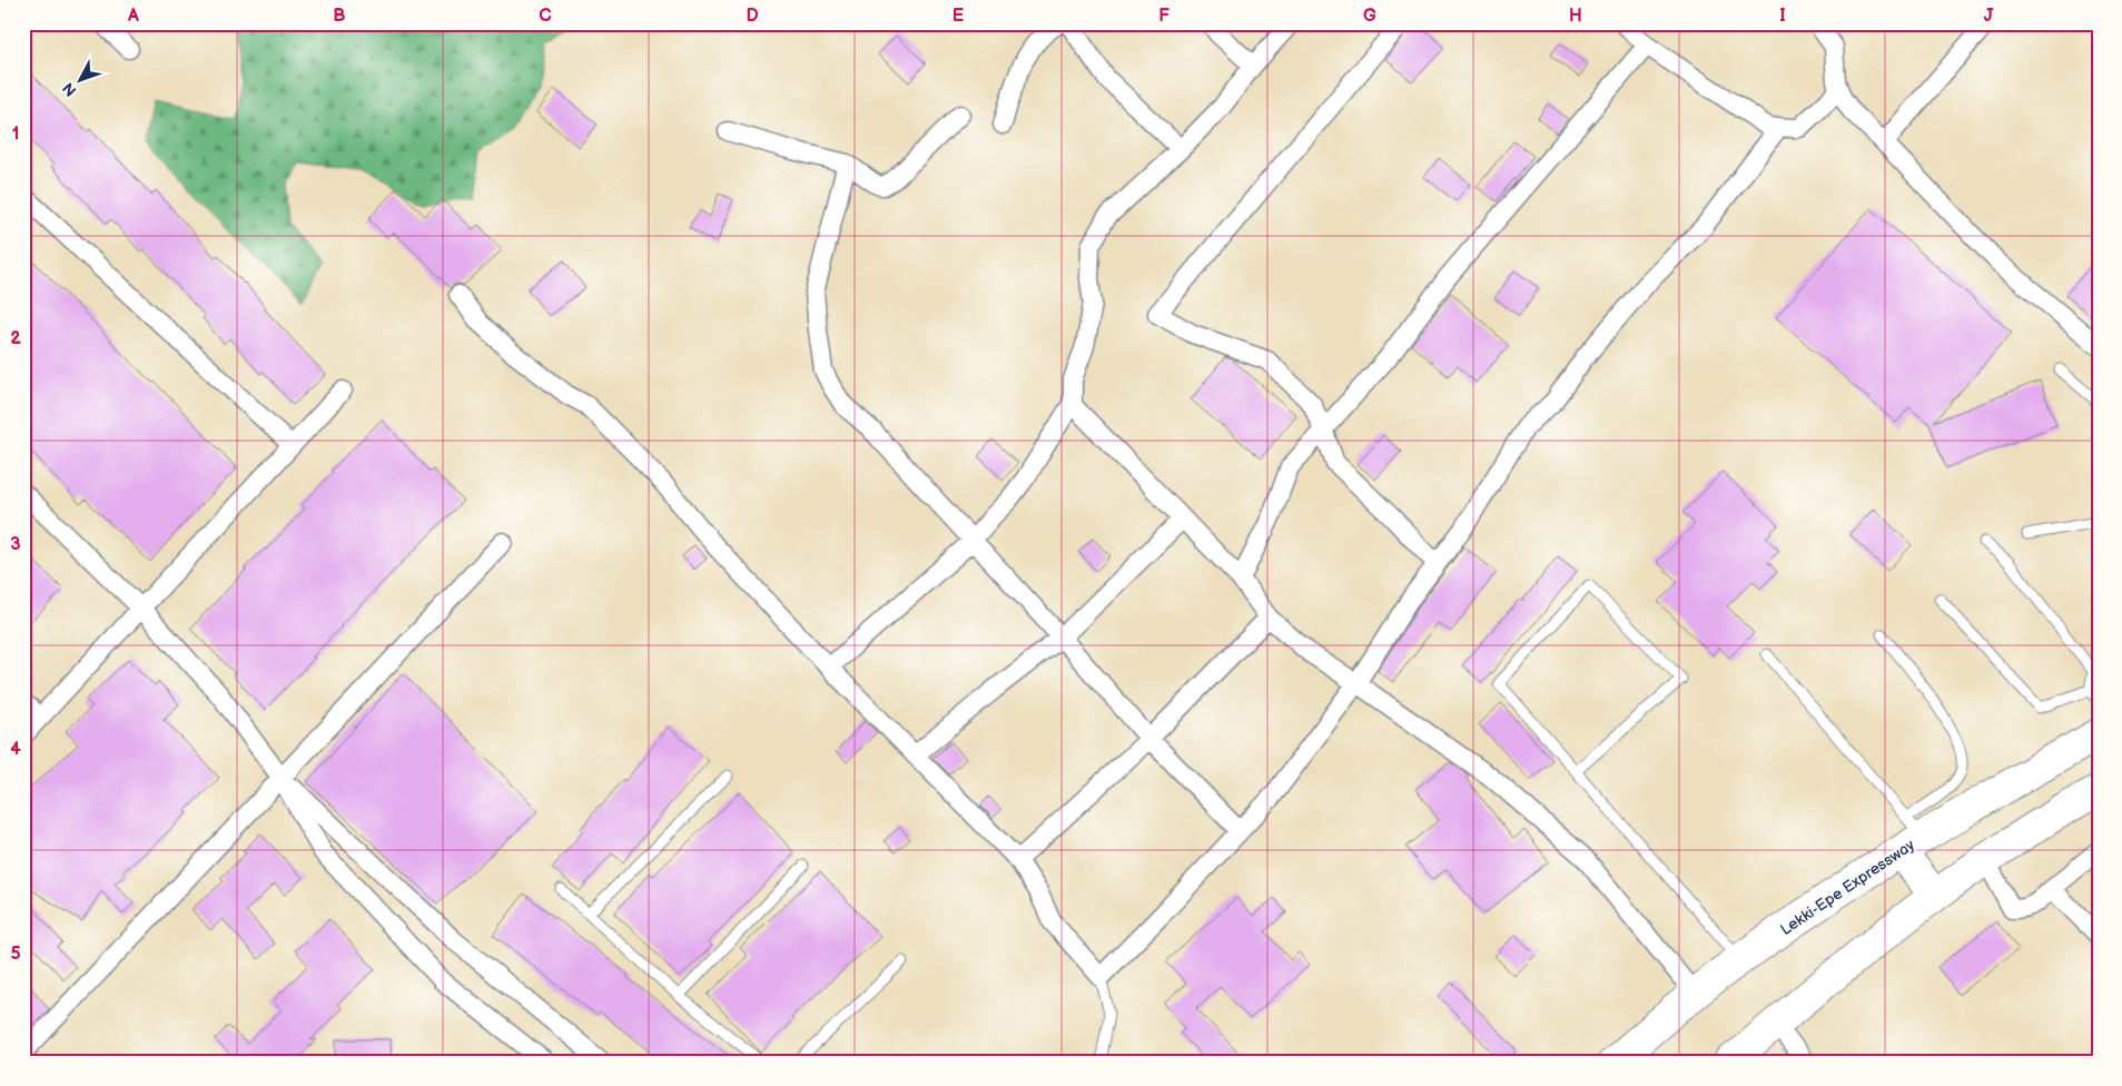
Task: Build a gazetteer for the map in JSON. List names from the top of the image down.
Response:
{
  "streets": {
    "highway": ["Lekki-Epe Expressway"]
  },
  "north": "bottom left",
  "grid": {
    "columns": [
      "A",
      "B",
      "C",
      "D",
      "E",
      "F",
      "G",
      "H",
      "I",
      "J"
    ],
    "rows": [
      "1",
      "2",
      "3",
      "4",
      "5"
    ]
  }
}
